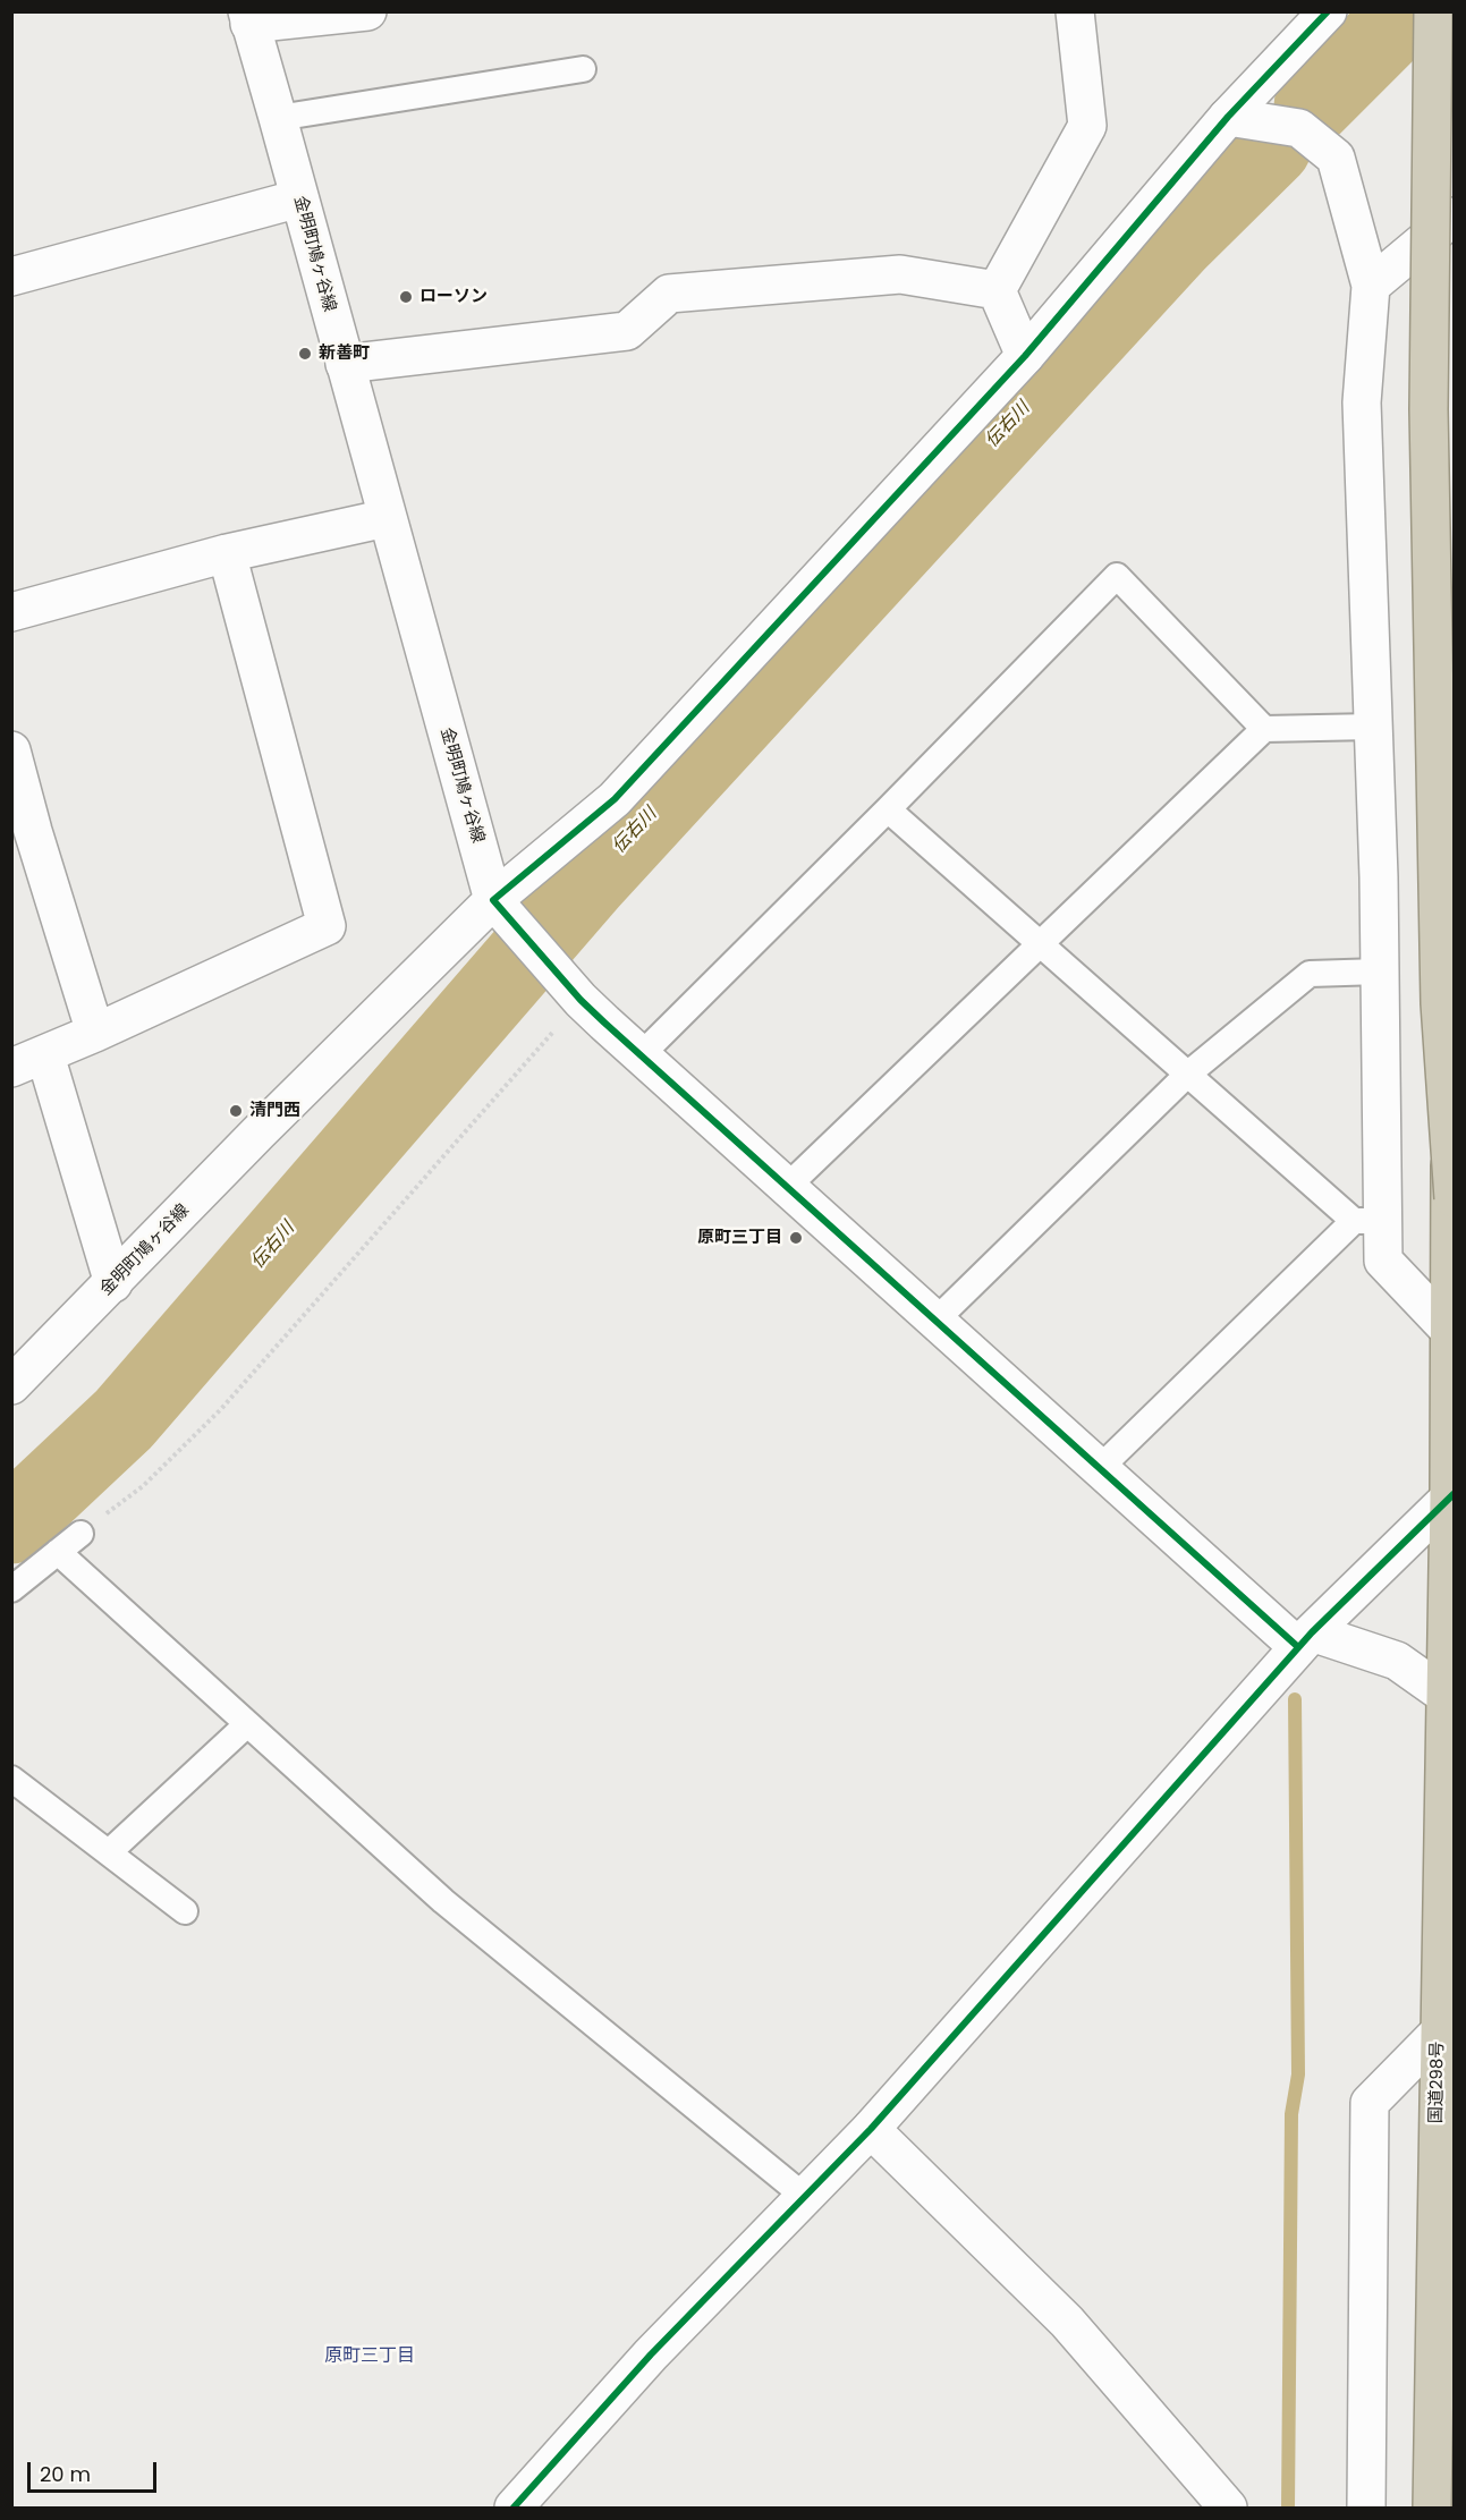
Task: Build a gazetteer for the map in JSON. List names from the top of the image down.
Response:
{
  "streets": {
    "highway": ["国道298号"],
    "street": ["金明町鳩ヶ谷線"]
  },
  "districts": ["原町三丁目"],
  "water": ["伝右川"],
  "places": [
    "ローソン",
    "新善町",
    "清門西",
    "原町三丁目"
  ],
  "scale_bar": "20 m"
}
